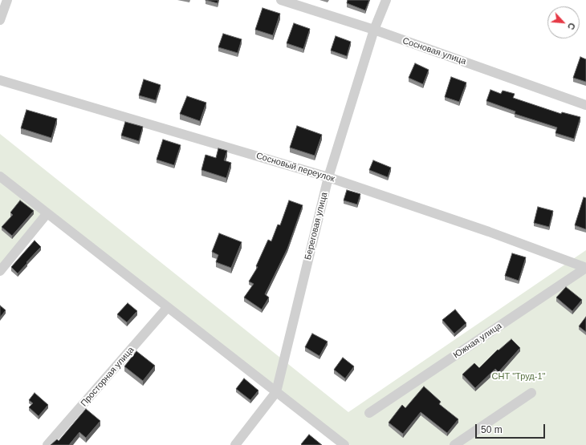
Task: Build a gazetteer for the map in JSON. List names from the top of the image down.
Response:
{
  "streets": {
    "street": [
      "Сосновая улица",
      "Сосновый переулок",
      "Береговая улица",
      "Южная улица",
      "Просторная улица"
    ]
  },
  "crossings": [
    ["Сосновая улица", "Береговая улица"],
    ["Сосновый переулок", "Береговая улица"],
    ["Сосновый переулок", "Южная улица"]
  ],
  "parks": ["СНТ \"Труд-1\""],
  "scale_bar": "50 m",
  "north": "bottom right"
}
